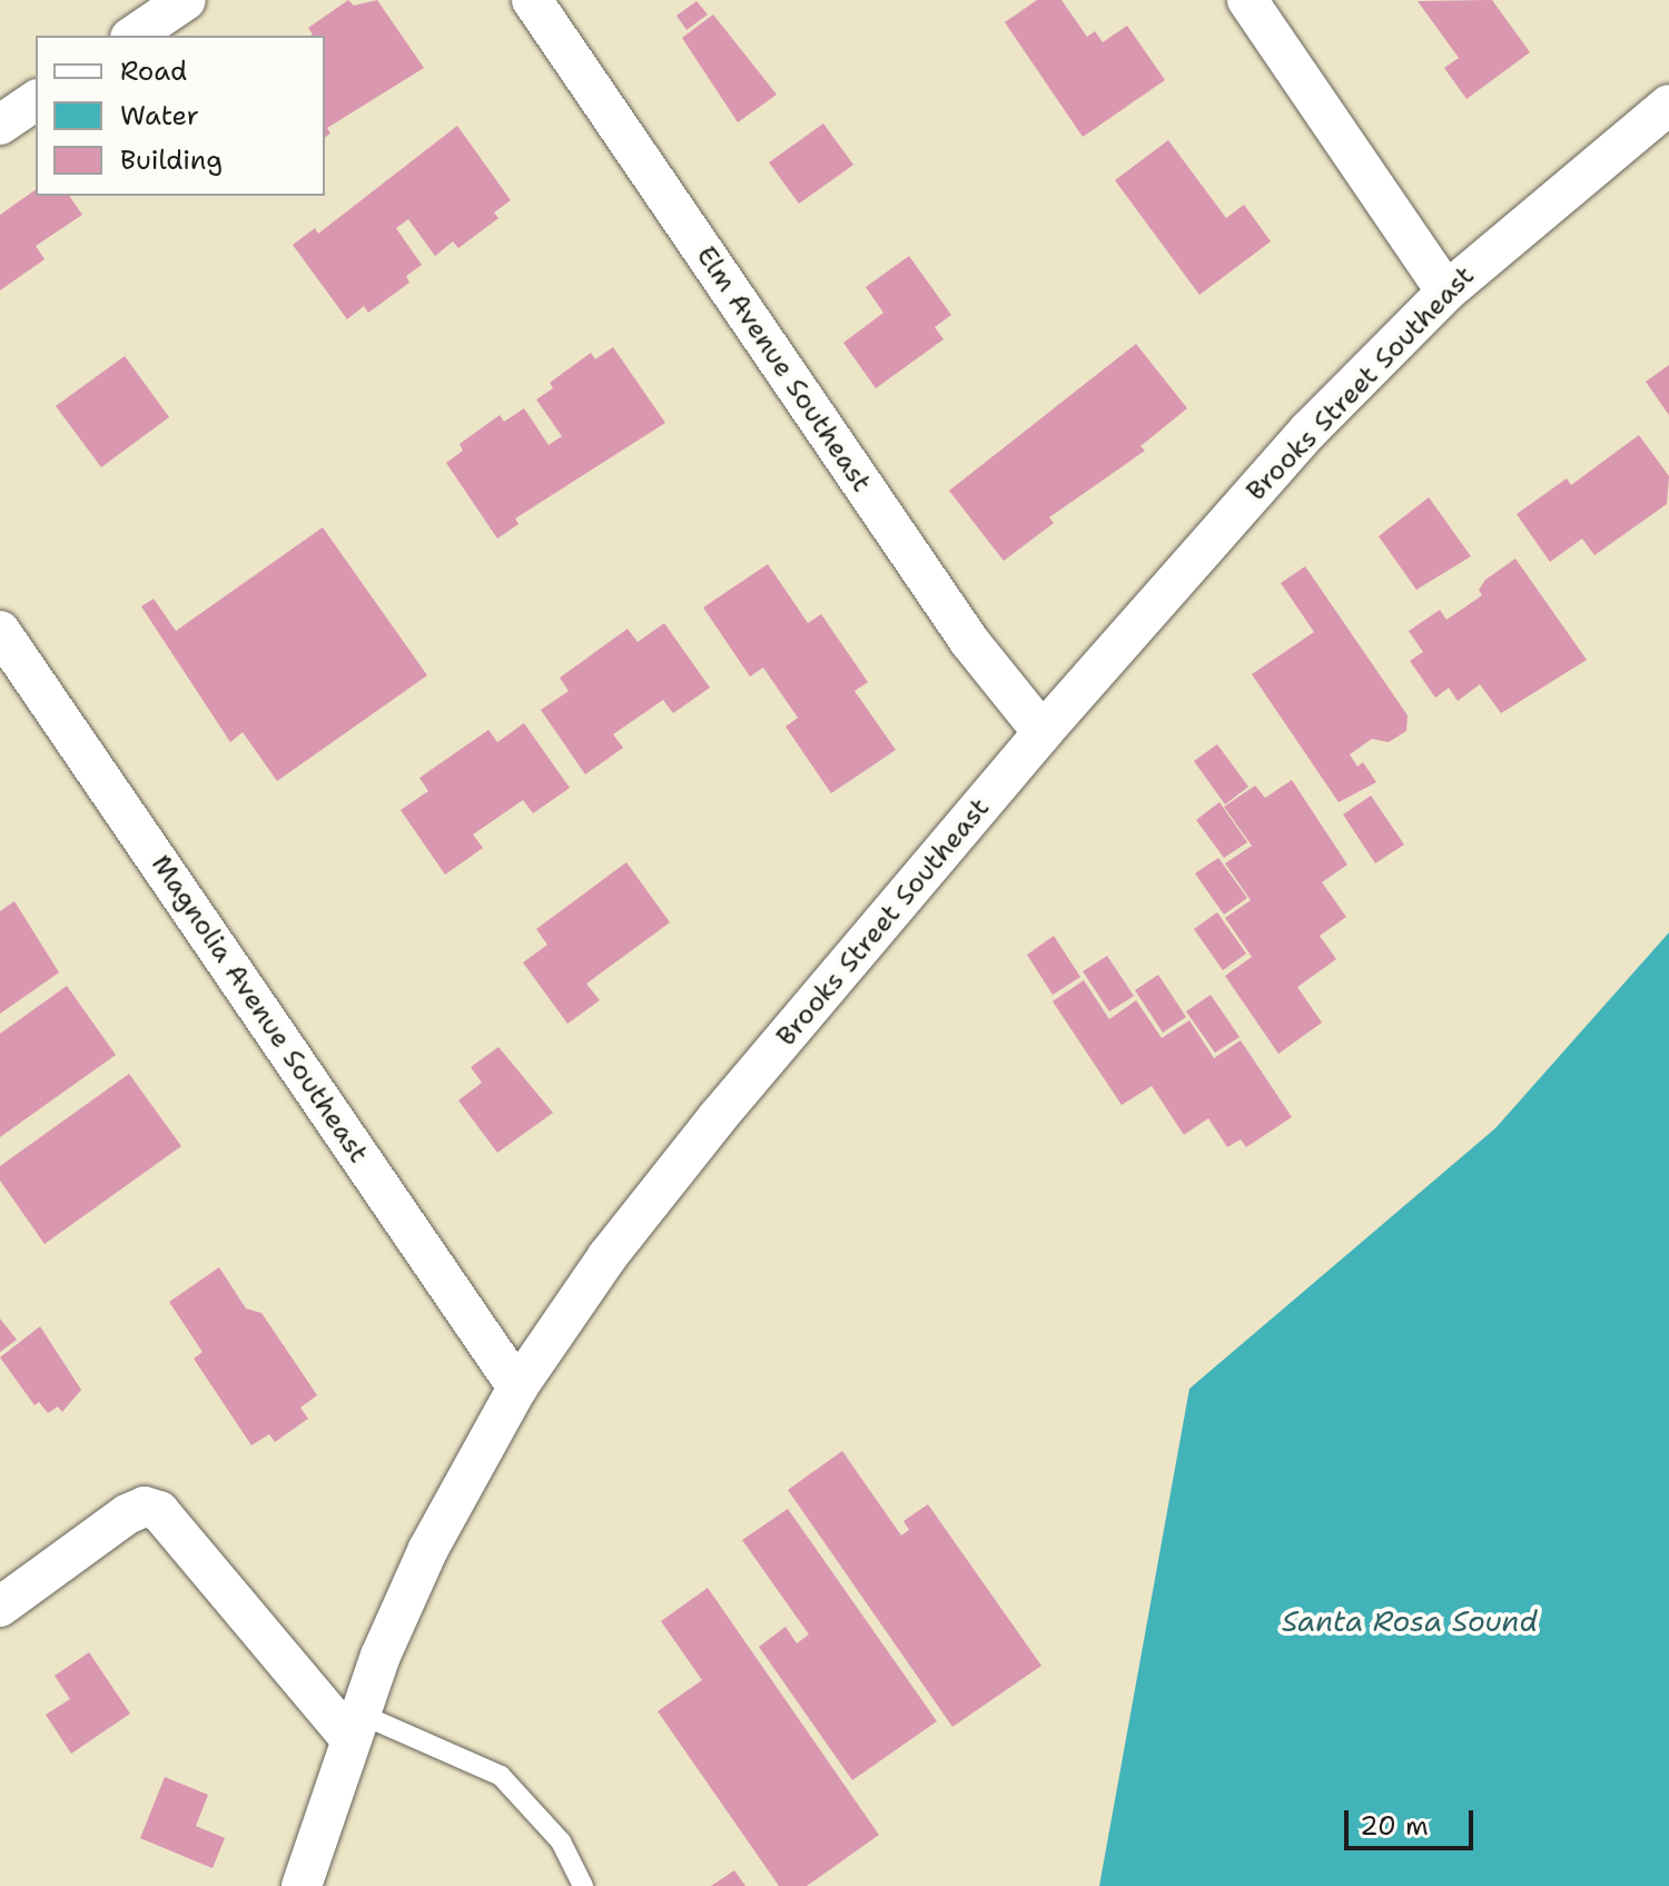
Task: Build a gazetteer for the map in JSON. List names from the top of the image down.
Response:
{
  "streets": {
    "street": ["Elm Avenue Southeast", "Brooks Street Southeast", "Magnolia Avenue Southeast"]
  },
  "crossings": [
    ["Elm Avenue Southeast", "Brooks Street Southeast"],
    ["Brooks Street Southeast", "Magnolia Avenue Southeast"]
  ],
  "water": ["Santa Rosa Sound"],
  "legend": ["Road", "Water", "Building"],
  "scale_bar": "20 m"
}
